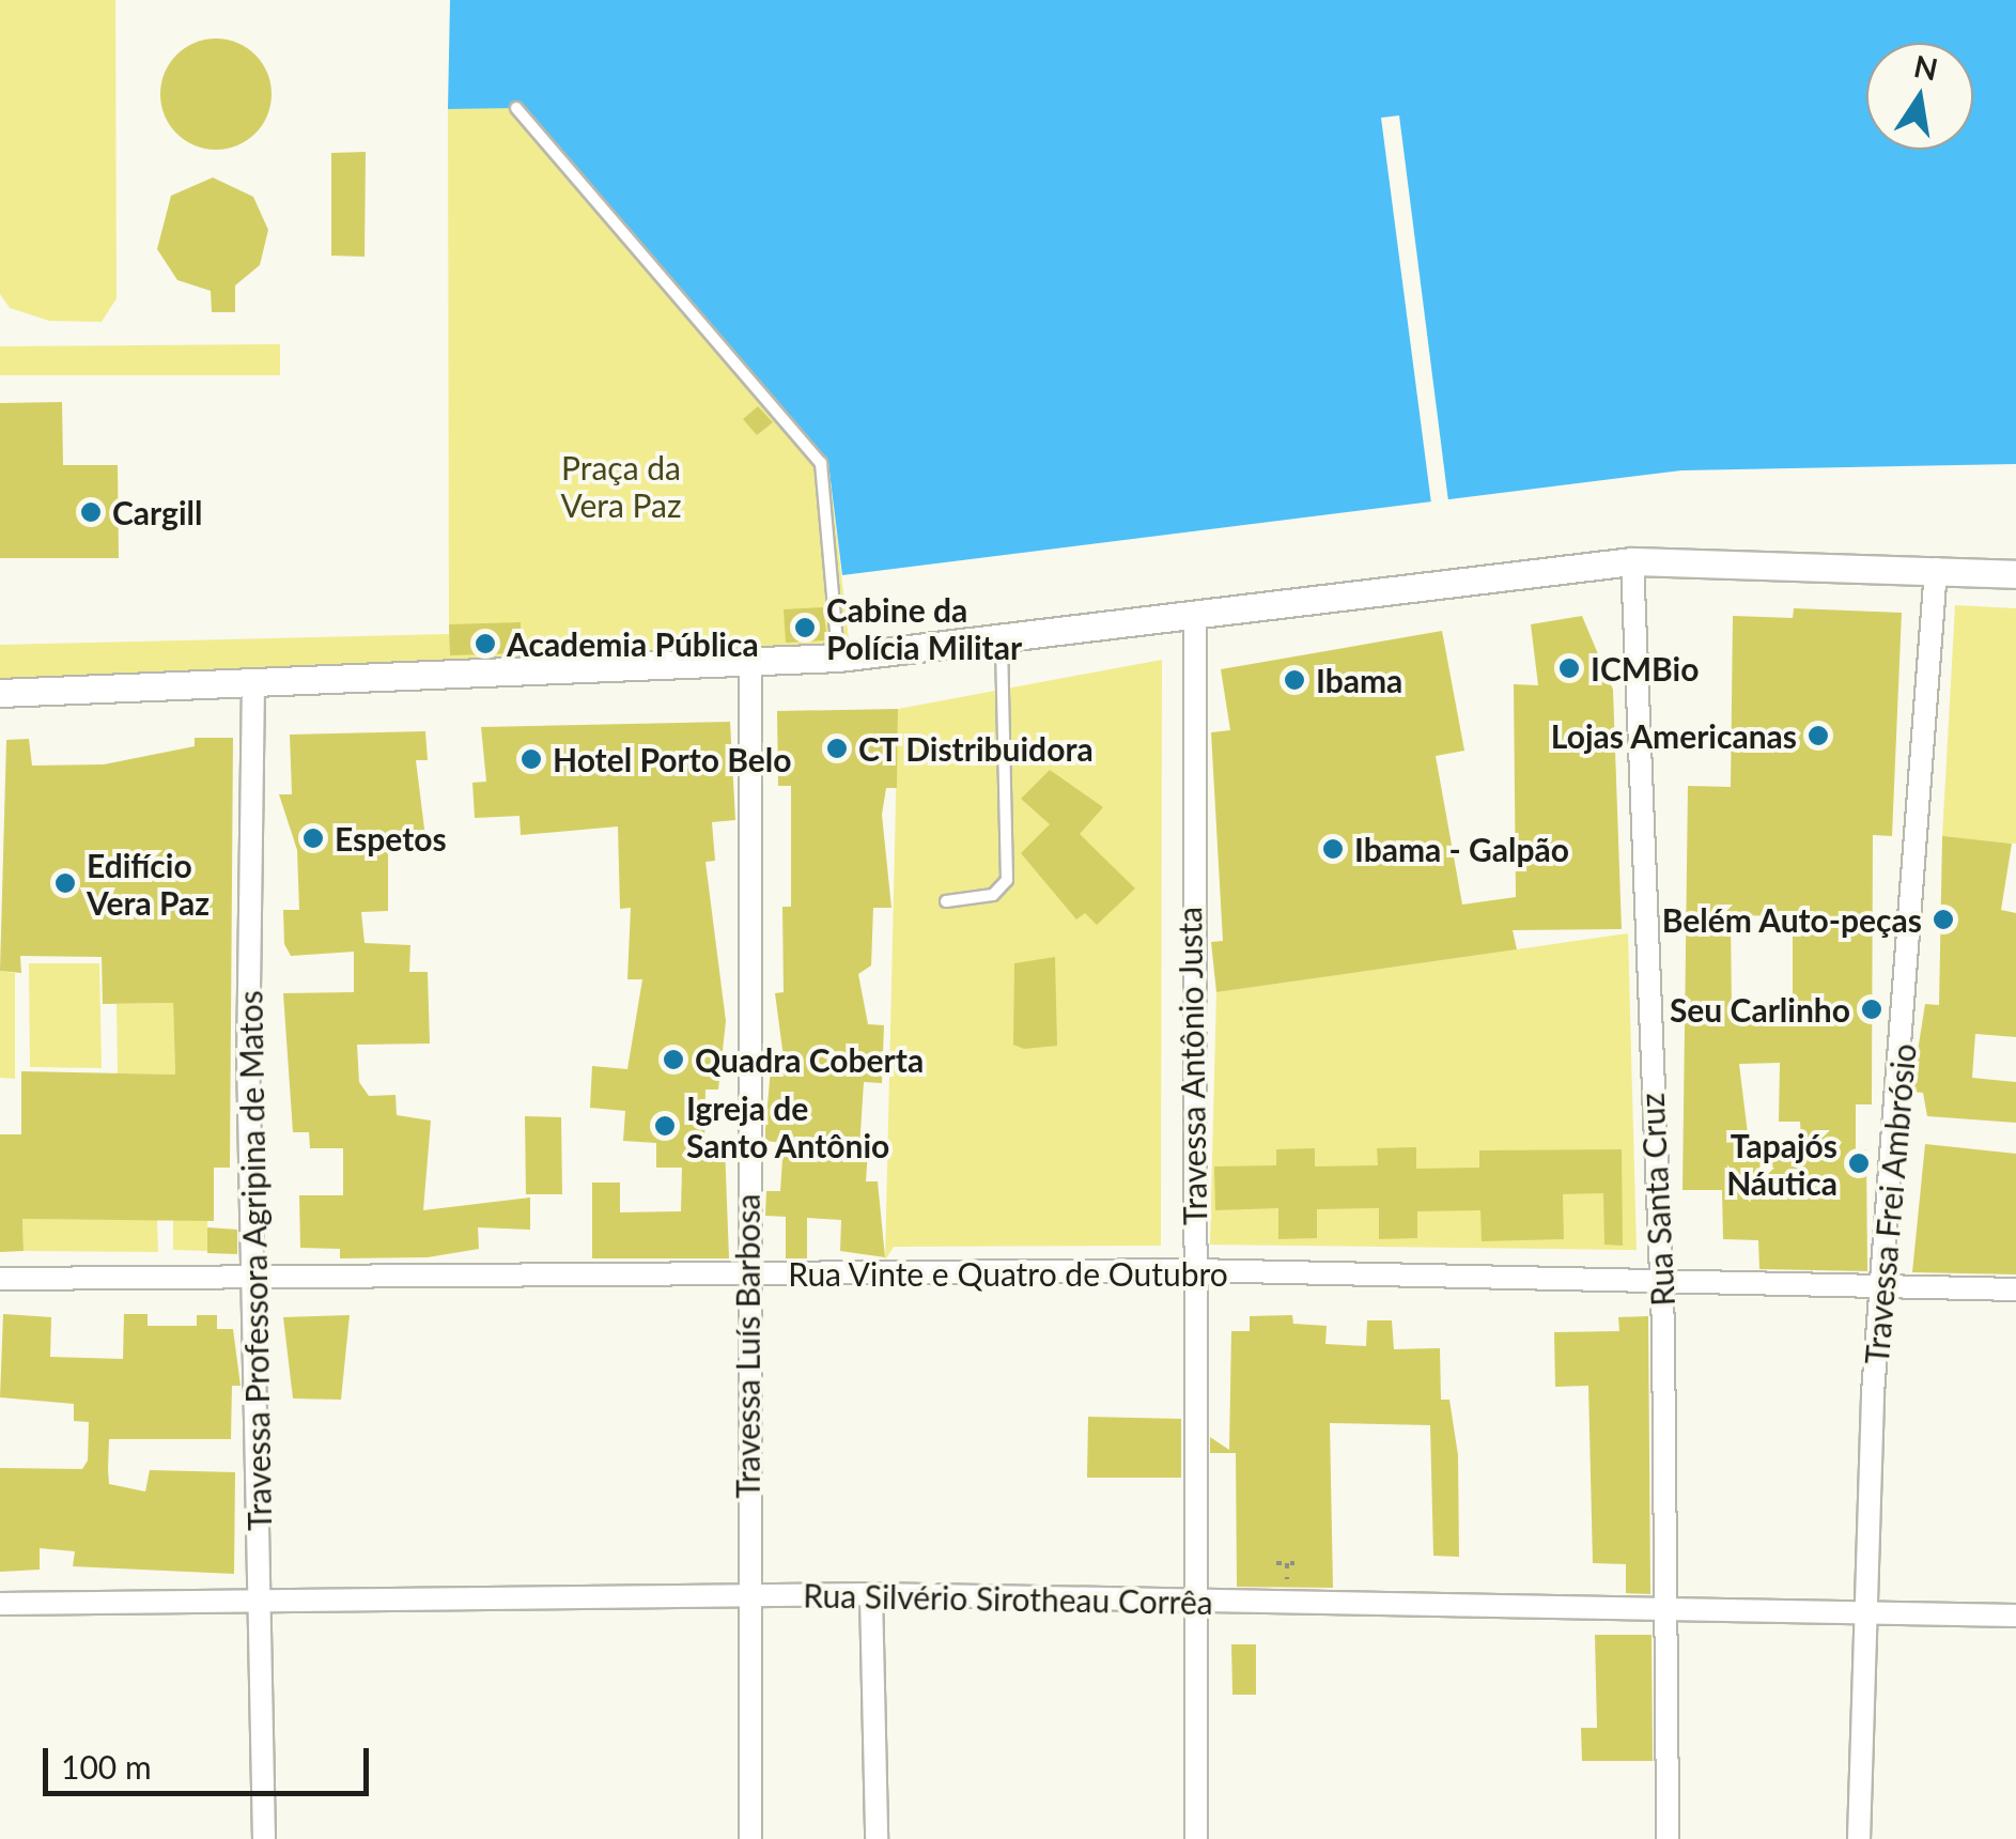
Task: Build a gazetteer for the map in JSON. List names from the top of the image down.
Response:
{
  "streets": {
    "street": [
      "Travessa Antônio Justa",
      "Rua Santa Cruz",
      "Travessa Frei Ambrósio",
      "Travessa Professora Agripina de Matos",
      "Rua Vinte e Quatro de Outubro",
      "Travessa Luís Barbosa",
      "Rua Silvério Sirotheau Corrêa"
    ]
  },
  "crossings": [
    ["Travessa Antônio Justa", "Rua Vinte e Quatro de Outubro"],
    ["Travessa Antônio Justa", "Rua Silvério Sirotheau Corrêa"],
    ["Rua Santa Cruz", "Rua Vinte e Quatro de Outubro"],
    ["Rua Santa Cruz", "Rua Silvério Sirotheau Corrêa"],
    ["Travessa Frei Ambrósio", "Rua Vinte e Quatro de Outubro"],
    ["Travessa Frei Ambrósio", "Rua Silvério Sirotheau Corrêa"],
    ["Travessa Professora Agripina de Matos", "Rua Vinte e Quatro de Outubro"],
    ["Travessa Professora Agripina de Matos", "Rua Silvério Sirotheau Corrêa"],
    ["Rua Vinte e Quatro de Outubro", "Travessa Luís Barbosa"],
    ["Travessa Luís Barbosa", "Rua Silvério Sirotheau Corrêa"]
  ],
  "parks": ["Praça da Vera Paz"],
  "places": [
    "Cargill",
    "Cabine da Polícia Militar",
    "Academia Pública",
    "ICMBio",
    "Ibama",
    "Lojas Americanas",
    "CT Distribuidora",
    "Hotel Porto Belo",
    "Espetos",
    "Ibama - Galpão",
    "Edifício Vera Paz",
    "Belém Auto-peças",
    "Seu Carlinho",
    "Quadra Coberta",
    "Igreja de Santo Antônio",
    "Tapajós Náutica"
  ],
  "scale_bar": "100 m",
  "north": "top"
}
